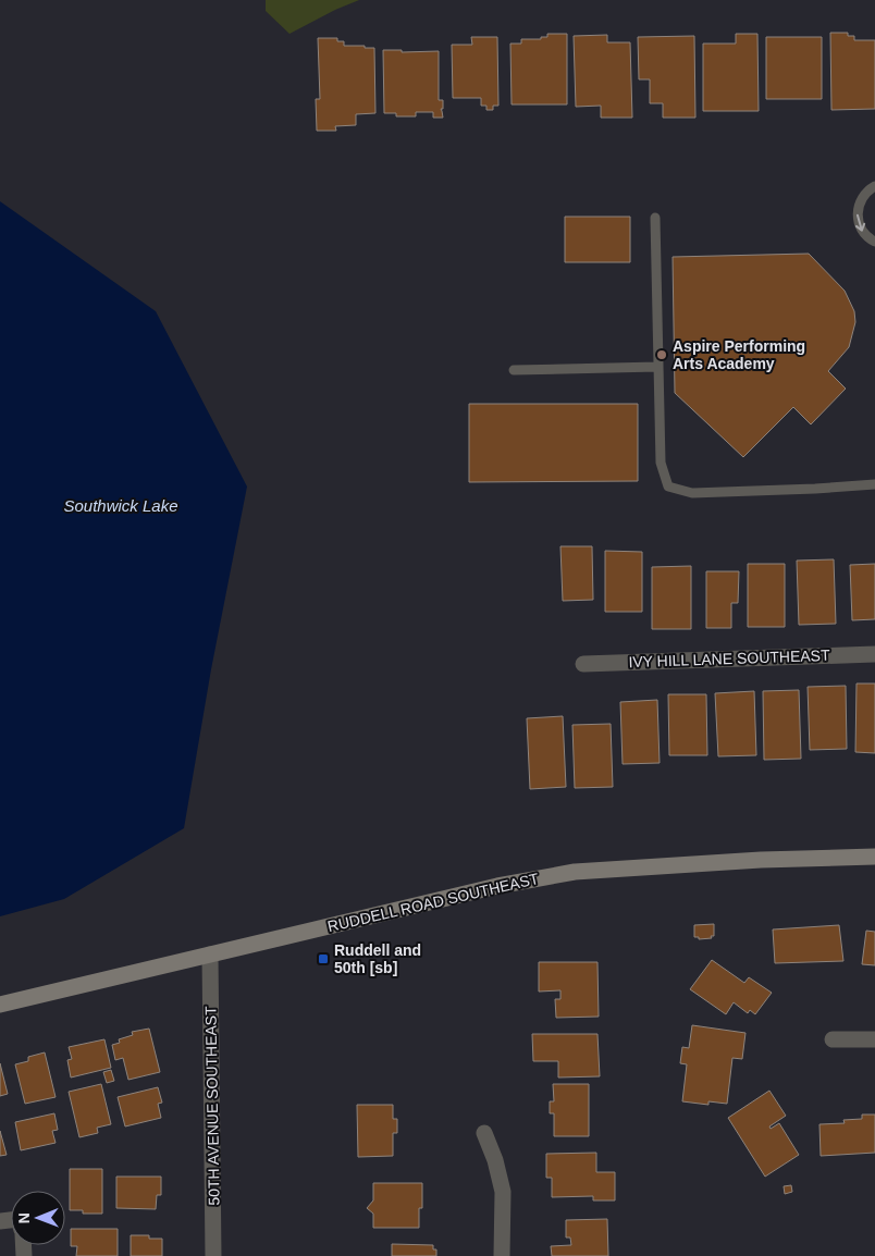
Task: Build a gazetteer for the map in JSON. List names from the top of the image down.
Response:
{
  "streets": {
    "main road": ["RUDDELL ROAD SOUTHEAST"],
    "street": ["IVY HILL LANE SOUTHEAST", "50TH AVENUE SOUTHEAST"]
  },
  "crossings": [
    ["RUDDELL ROAD SOUTHEAST", "50TH AVENUE SOUTHEAST"]
  ],
  "water": ["Southwick Lake"],
  "places": {
    "other": ["Aspire Performing Arts Academy"],
    "transit": ["Ruddell and 50th [sb]"]
  },
  "north": "left"
}
